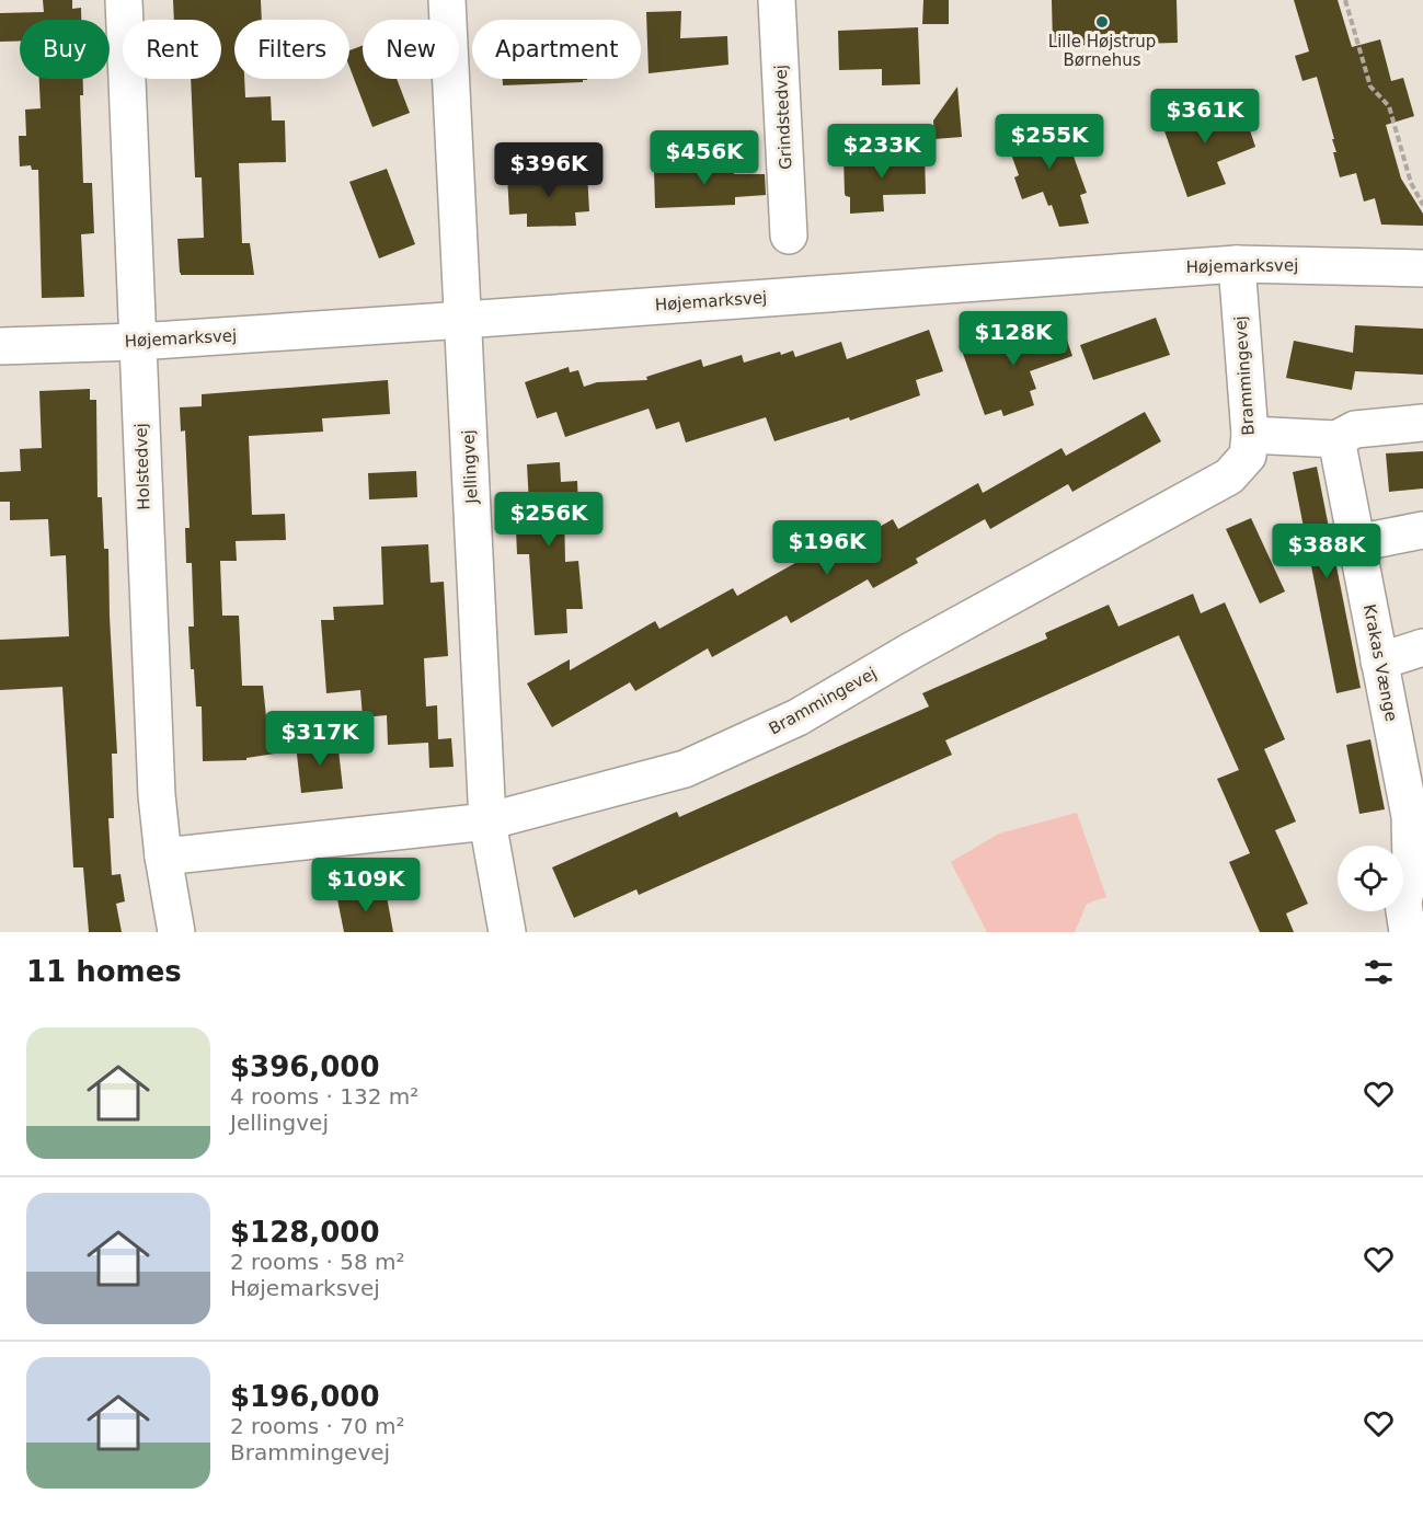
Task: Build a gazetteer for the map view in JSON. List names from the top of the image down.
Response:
{
  "streets": {
    "street": [
      "Grindstedvej",
      "Højemarksvej",
      "Brammingevej",
      "Holstedvej",
      "Jellingvej",
      "Krakas Vænge"
    ]
  },
  "crossings": [
    ["Højemarksvej", "Brammingevej"],
    ["Højemarksvej", "Holstedvej"],
    ["Højemarksvej", "Jellingvej"],
    ["Brammingevej", "Holstedvej"],
    ["Brammingevej", "Jellingvej"]
  ],
  "places": ["Lille Højstrup Børnehus"],
  "page": {
    "chip": [
      "Buy",
      "Rent",
      "Filters",
      "New",
      "Apartment"
    ],
    "price": [
      "$361K",
      "$255K",
      "$233K",
      "$456K",
      "$396K",
      "$128K",
      "$256K",
      "$196K",
      "$388K",
      "$317K",
      "$109K"
    ],
    "heading": "11 homes",
    "list": [
      {
        "name": "$396,000",
        "note": "4 rooms · 132 m² · Jellingvej"
      },
      {
        "name": "$128,000",
        "note": "2 rooms · 58 m² · Højemarksvej"
      },
      {
        "name": "$196,000",
        "note": "2 rooms · 70 m² · Brammingevej"
      }
    ]
  }
}
